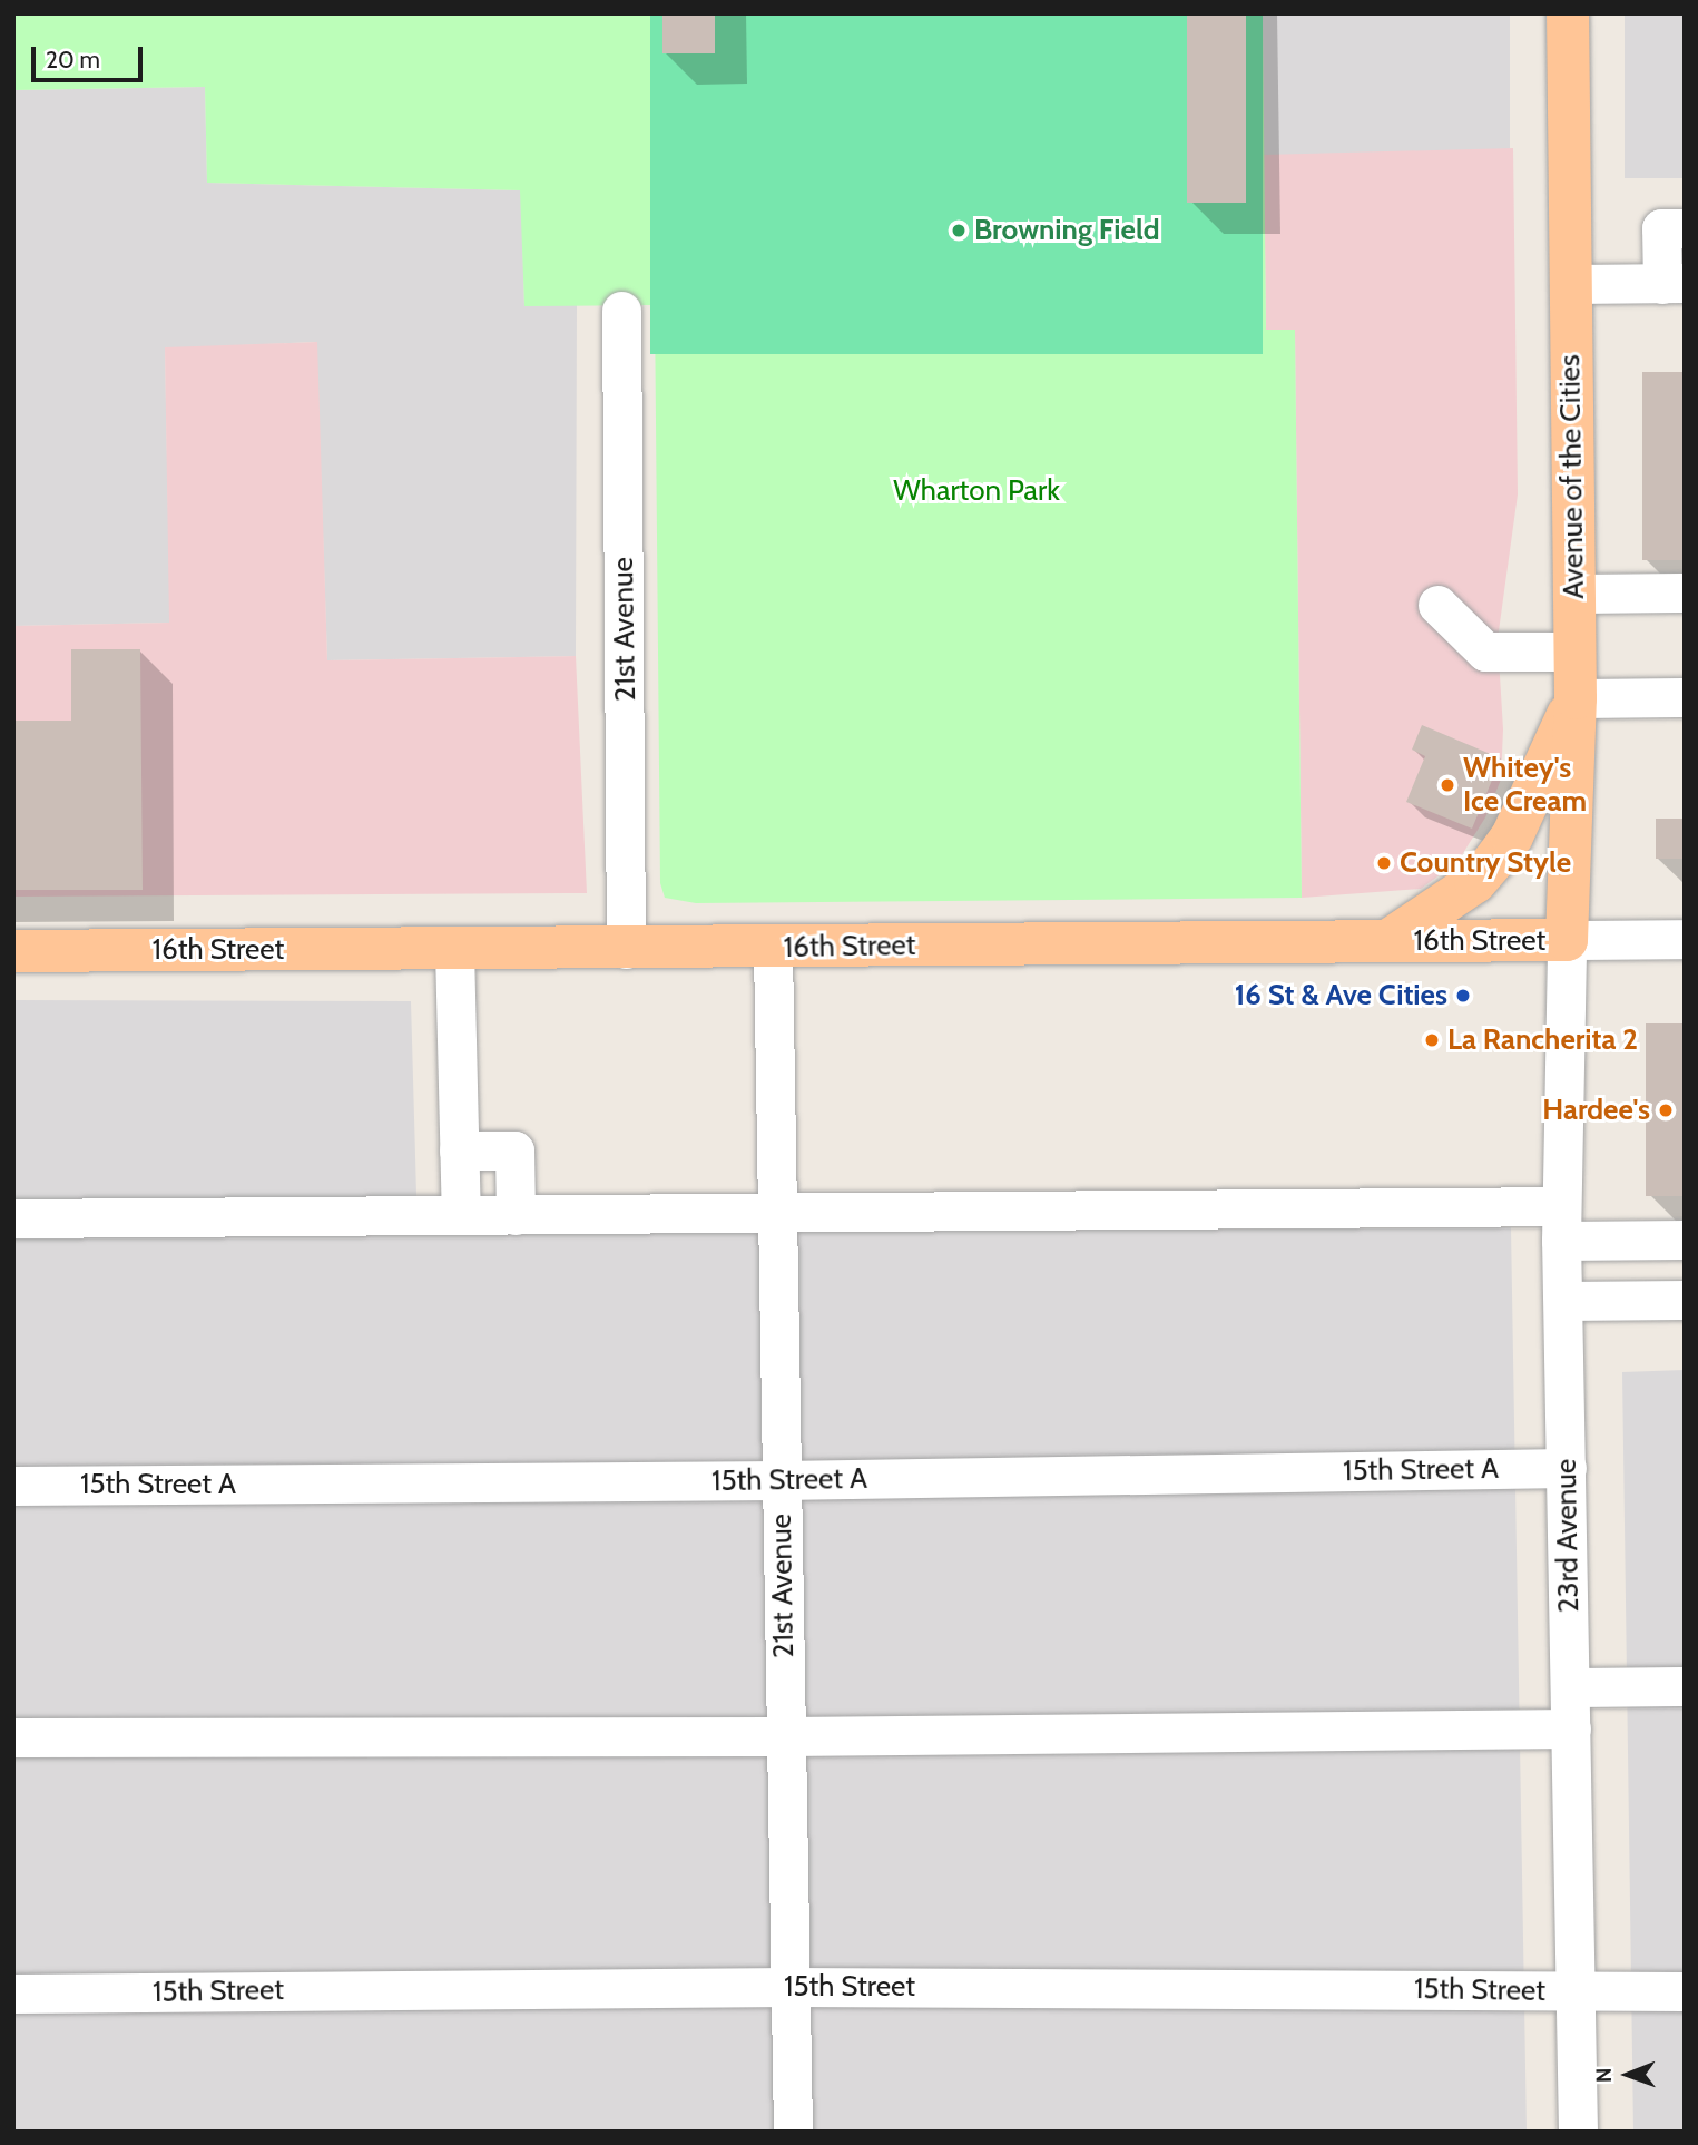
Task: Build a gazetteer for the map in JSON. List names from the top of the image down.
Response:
{
  "streets": {
    "main road": ["Avenue of the Cities", "16th Street"],
    "street": [
      "21st Avenue",
      "15th Street A",
      "23rd Avenue",
      "15th Street"
    ]
  },
  "crossings": [
    ["Avenue of the Cities", "16th Street"],
    ["Avenue of the Cities", "23rd Avenue"],
    ["21st Avenue", "16th Street"],
    ["21st Avenue", "15th Street A"],
    ["21st Avenue", "15th Street"],
    ["16th Street", "23rd Avenue"],
    ["15th Street A", "23rd Avenue"],
    ["23rd Avenue", "15th Street"]
  ],
  "parks": ["Wharton Park"],
  "places": [
    "Browning Field",
    "Whitey's Ice Cream",
    "Country Style",
    "16 St & Ave Cities",
    "La Rancherita 2",
    "Hardee's"
  ],
  "scale_bar": "20 m",
  "north": "left"
}
